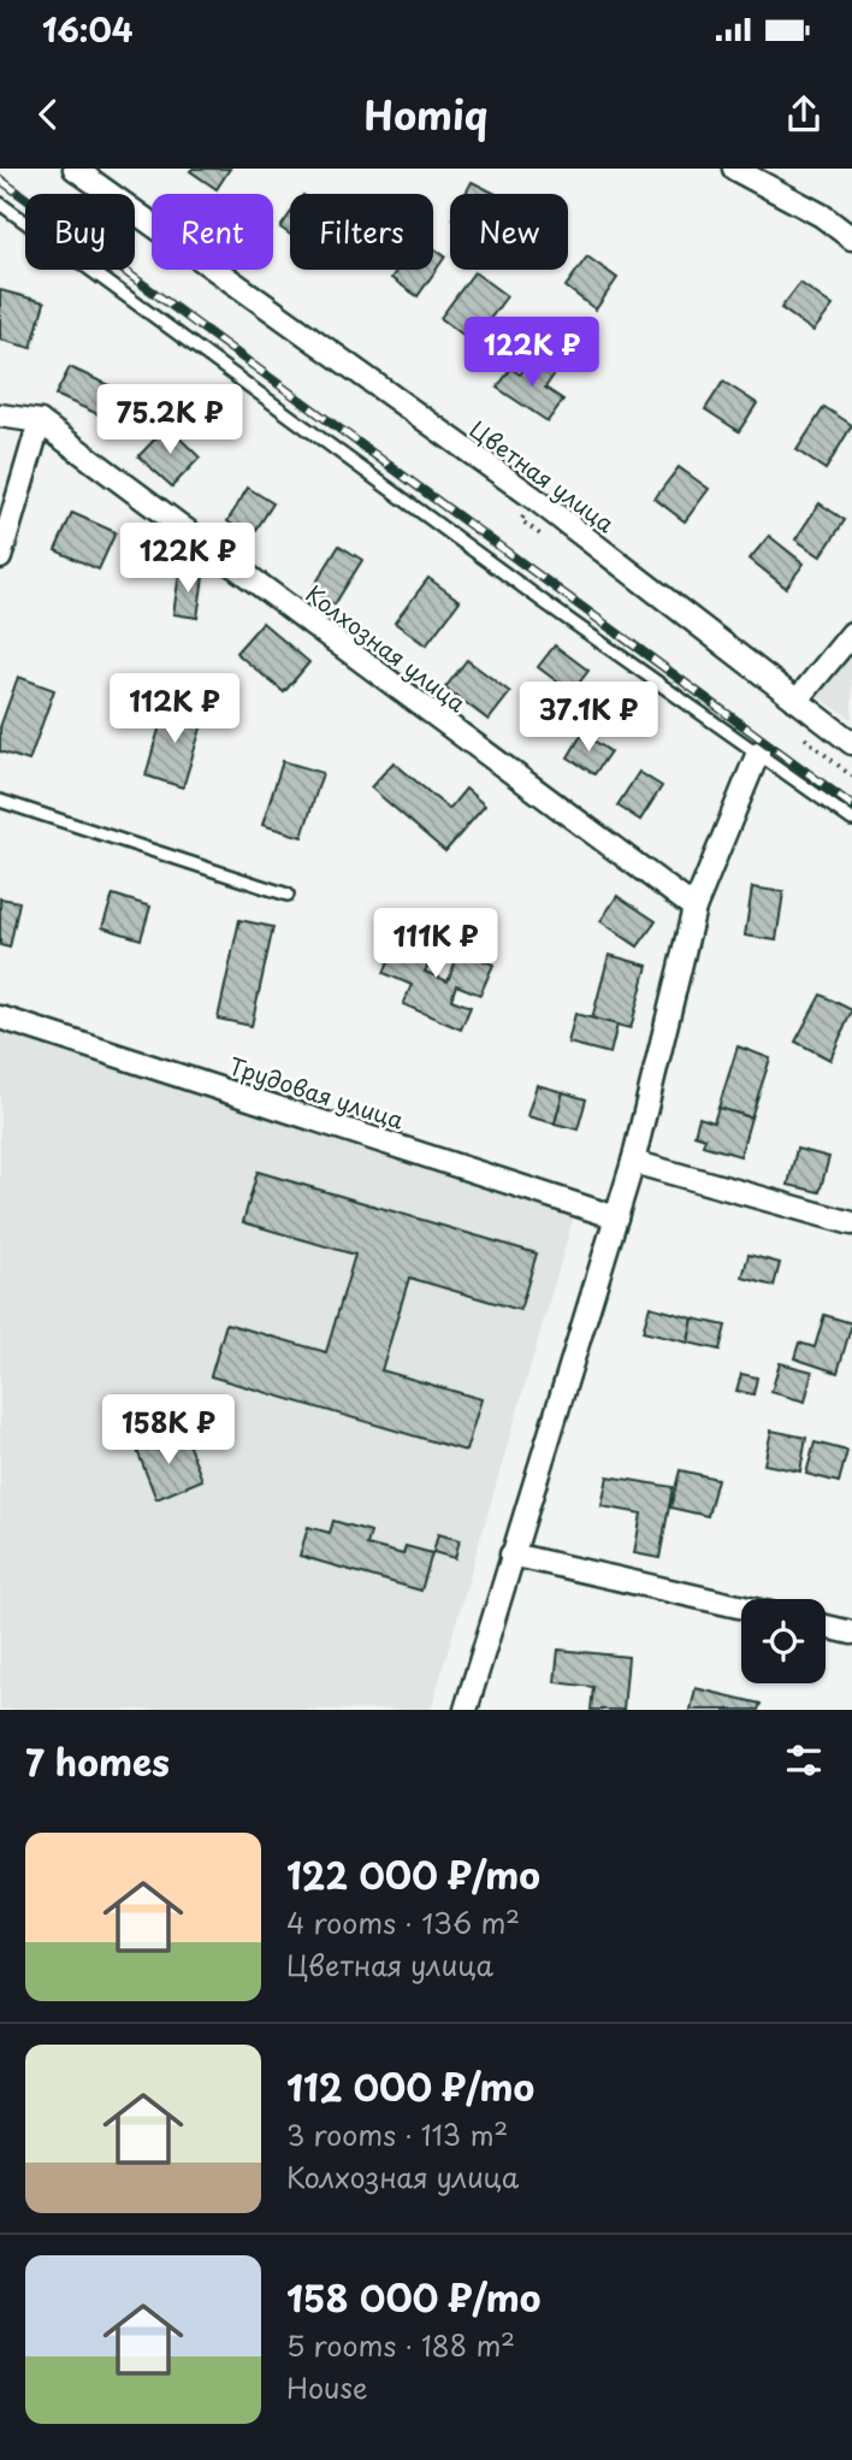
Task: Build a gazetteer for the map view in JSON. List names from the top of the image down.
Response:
{
  "streets": {
    "street": ["Цветная улица", "Колхозная улица", "Трудовая улица"]
  },
  "page": {
    "status": "16:04",
    "header": "Homiq",
    "chip": [
      "Buy",
      "Rent",
      "Filters",
      "New"
    ],
    "price": [
      "122K ₽",
      "75.2K ₽",
      "122K ₽",
      "112K ₽",
      "37.1K ₽",
      "111K ₽",
      "158K ₽"
    ],
    "heading": "7 homes",
    "list": [
      {
        "name": "122 000 ₽/mo",
        "note": "4 rooms · 136 m² · Цветная улица"
      },
      {
        "name": "112 000 ₽/mo",
        "note": "3 rooms · 113 m² · Колхозная улица"
      },
      {
        "name": "158 000 ₽/mo",
        "note": "5 rooms · 188 m² · House"
      }
    ]
  }
}
